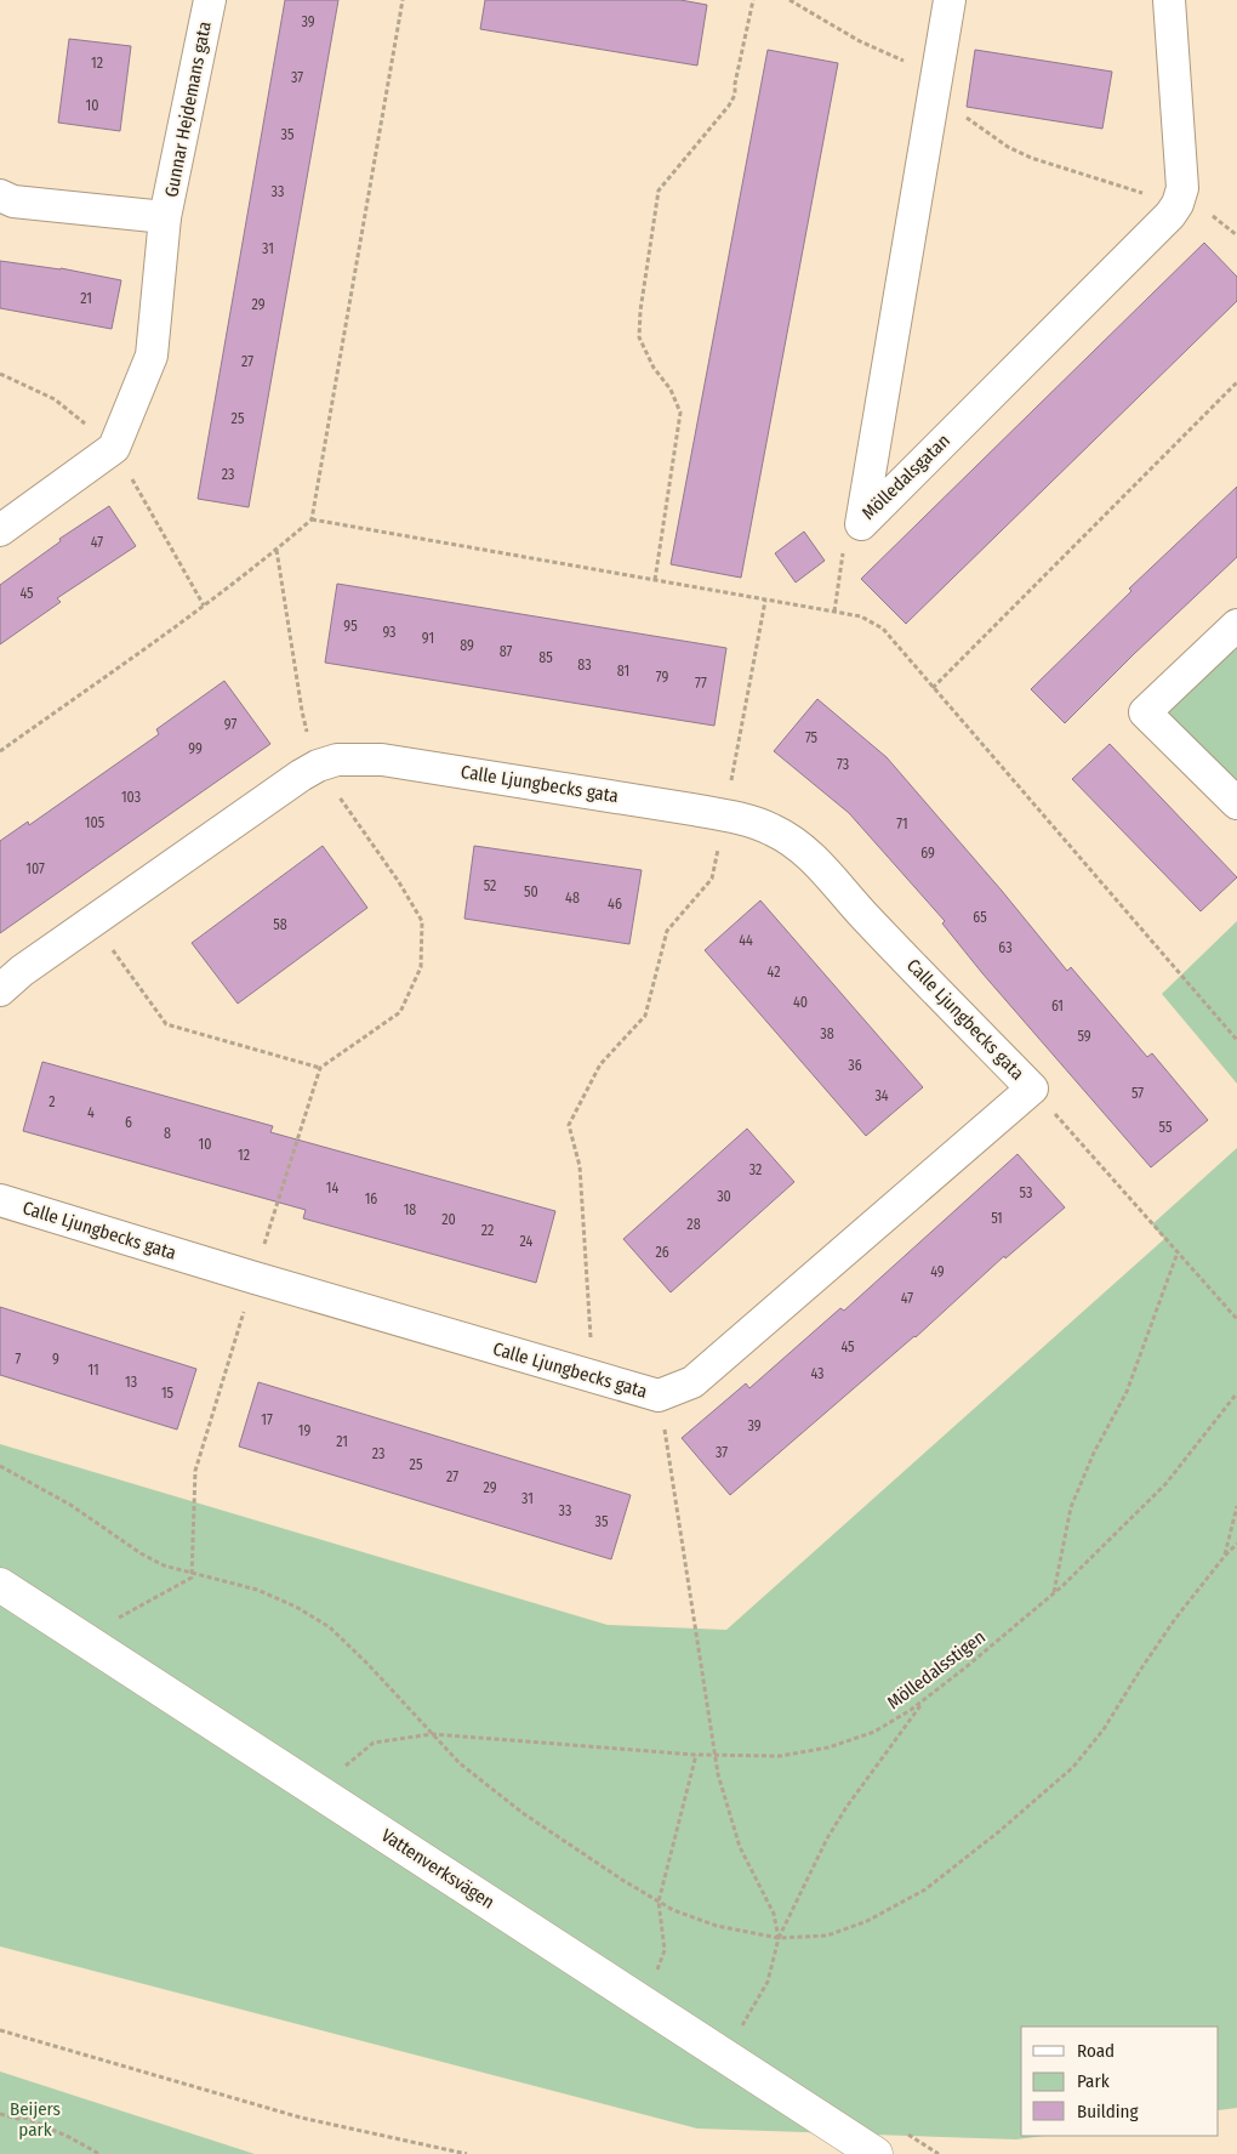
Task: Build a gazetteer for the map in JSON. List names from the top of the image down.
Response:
{
  "streets": {
    "street": [
      "Gunnar Hejdemans gata",
      "Mölledalsgatan",
      "Calle Ljungbecks gata",
      "Vattenverksvägen"
    ],
    "path": ["Mölledalsstigen"]
  },
  "parks": ["Beijers park"],
  "house_numbers": [
    "39",
    "12",
    "37",
    "10",
    "35",
    "33",
    "31",
    "21",
    "29",
    "27",
    "25",
    "23",
    "47",
    "45",
    "95",
    "93",
    "91",
    "89",
    "87",
    "85",
    "83",
    "81",
    "79",
    "77",
    "97",
    "75",
    "99",
    "73",
    "103",
    "105",
    "71",
    "69",
    "107",
    "52",
    "50",
    "48",
    "46",
    "65",
    "58",
    "44",
    "63",
    "42",
    "40",
    "61",
    "38",
    "59",
    "36",
    "57",
    "34",
    "2",
    "4",
    "6",
    "55",
    "8",
    "10",
    "12",
    "32",
    "14",
    "53",
    "30",
    "16",
    "18",
    "51",
    "20",
    "28",
    "22",
    "24",
    "26",
    "49",
    "47",
    "45",
    "7",
    "9",
    "11",
    "43",
    "13",
    "15",
    "17",
    "39",
    "19",
    "21",
    "37",
    "23",
    "25",
    "27",
    "29",
    "31",
    "33",
    "35"
  ],
  "legend": ["Road", "Park", "Building"]
}
